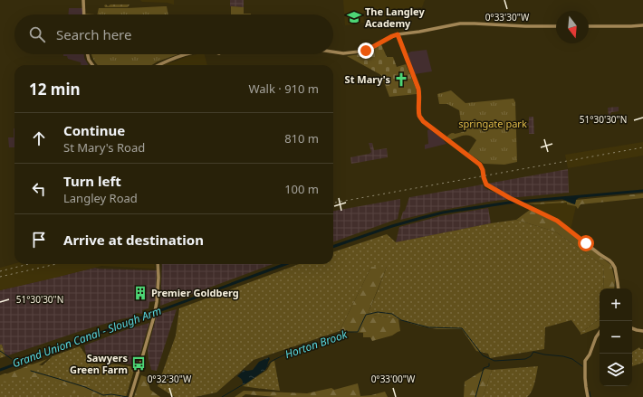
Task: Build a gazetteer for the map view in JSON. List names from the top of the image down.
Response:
{
  "water": ["Grand Union Canal - Slough Arm", "Horton Brook"],
  "parks": ["springate park"],
  "places": {
    "school or university": ["The Langley Academy"],
    "church": ["St Mary's"],
    "building": ["Premier Goldberg"],
    "bus stop": ["Sawyers Green Farm"]
  },
  "north": "bottom",
  "page": {
    "search": "Search here",
    "heading": ["12 min", "Walk · 910 m"],
    "list": [
      ["Continue", "St Mary's Road", "810 m"],
      ["Turn left", "Langley Road", "100 m"],
      "Arrive at destination"
    ],
    "map_buttons": ["+", "−"]
  },
  "coordinates": [
    "0°33'30\"W",
    "51°30'30\"N",
    "0°32'30\"W",
    "0°33'00\"W"
  ]
}
